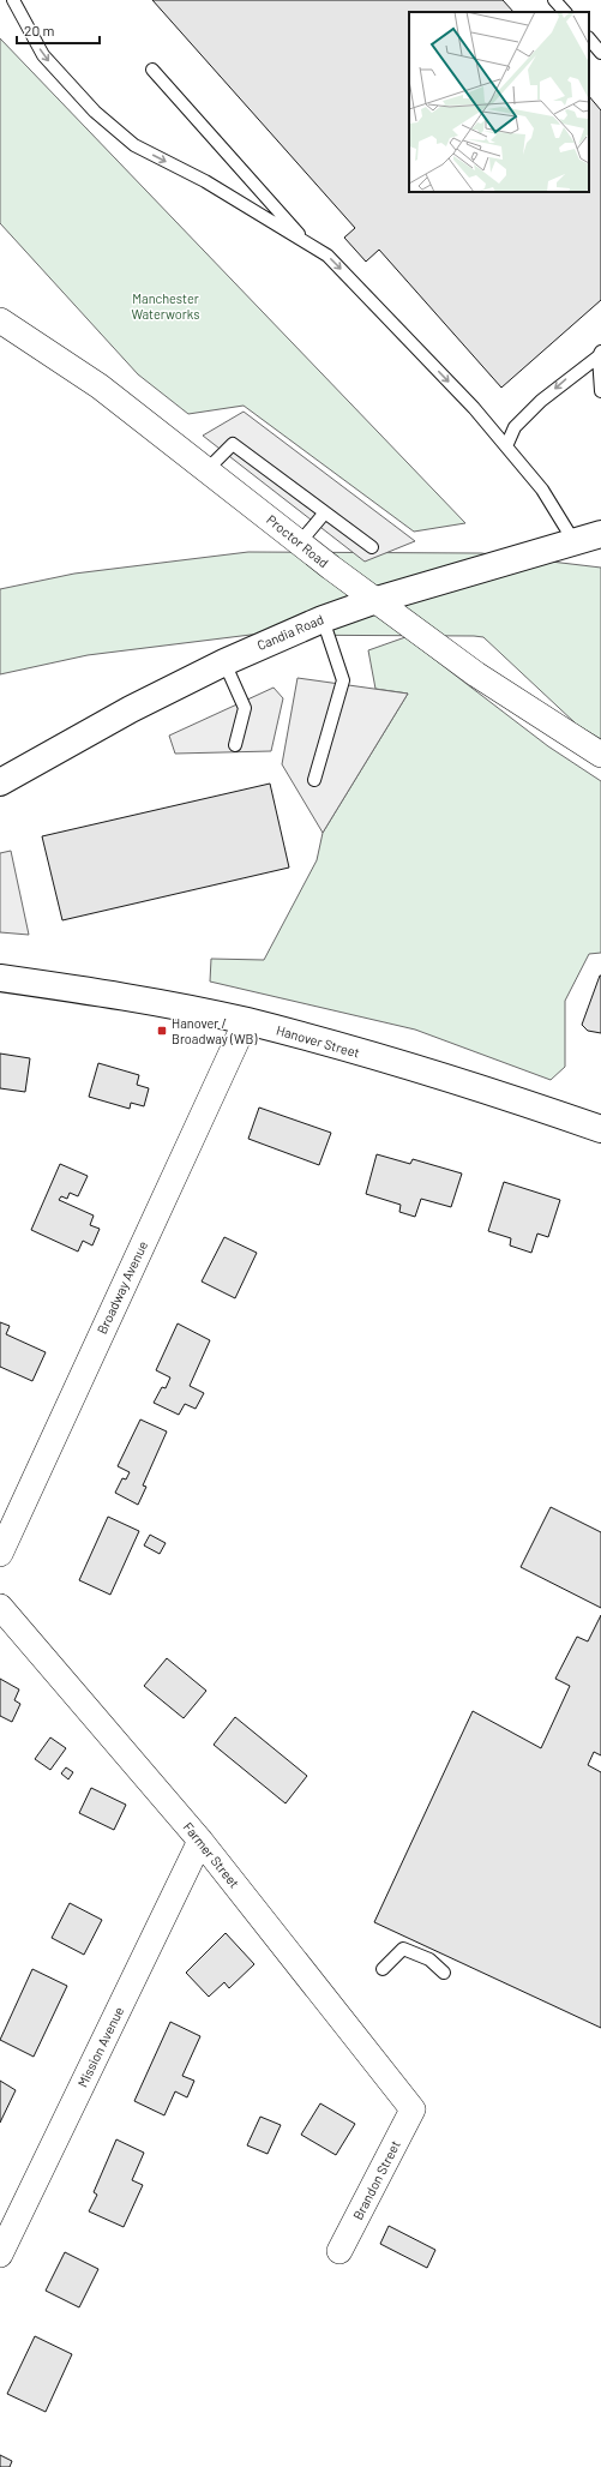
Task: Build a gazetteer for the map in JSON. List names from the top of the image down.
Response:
{
  "streets": {
    "main road": ["Candia Road", "Hanover Street"],
    "street": [
      "Proctor Road",
      "Broadway Avenue",
      "Farmer Street",
      "Mission Avenue",
      "Brandon Street"
    ]
  },
  "crossings": [
    ["Proctor Road", "Candia Road"],
    ["Hanover Street", "Broadway Avenue"],
    ["Farmer Street", "Mission Avenue"],
    ["Farmer Street", "Brandon Street"]
  ],
  "parks": ["Manchester Waterworks"],
  "places": {
    "transit": ["Hanover / Broadway (WB)"]
  },
  "scale_bar": "20 m"
}
